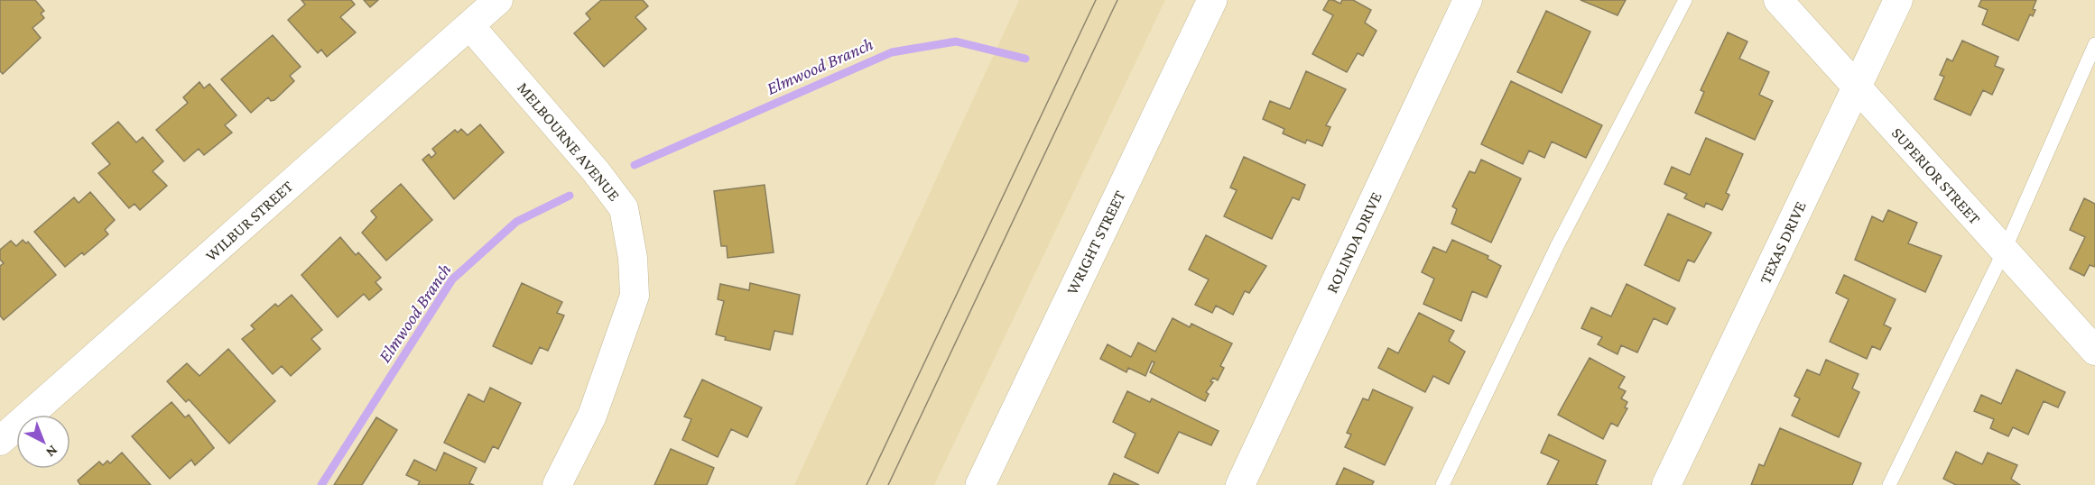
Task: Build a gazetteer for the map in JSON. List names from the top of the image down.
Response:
{
  "streets": {
    "street": [
      "MELBOURNE AVENUE",
      "SUPERIOR STREET",
      "WILBUR STREET",
      "WRIGHT STREET",
      "ROLINDA DRIVE",
      "TEXAS DRIVE"
    ]
  },
  "crossings": [
    ["MELBOURNE AVENUE", "WILBUR STREET"],
    ["SUPERIOR STREET", "TEXAS DRIVE"]
  ],
  "water": ["Elmwood Branch"],
  "north": "bottom right"
}
